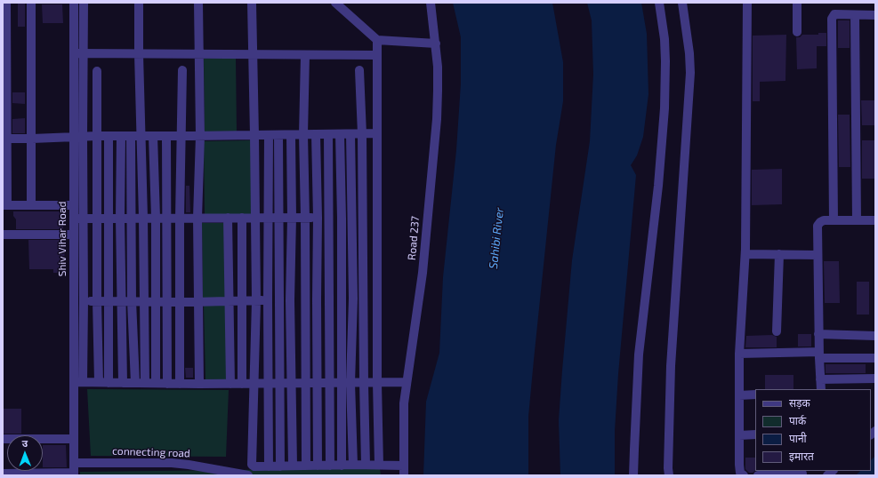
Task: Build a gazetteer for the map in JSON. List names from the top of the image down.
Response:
{
  "streets": {
    "street": ["Road 237", "Shiv Vihar Road", "connecting road"]
  },
  "crossings": [
    ["Shiv Vihar Road", "connecting road"]
  ],
  "water": ["Sahibi River"],
  "legend": [
    "सड़क",
    "पार्क",
    "पानी",
    "इमारत"
  ],
  "north": "top"
}
